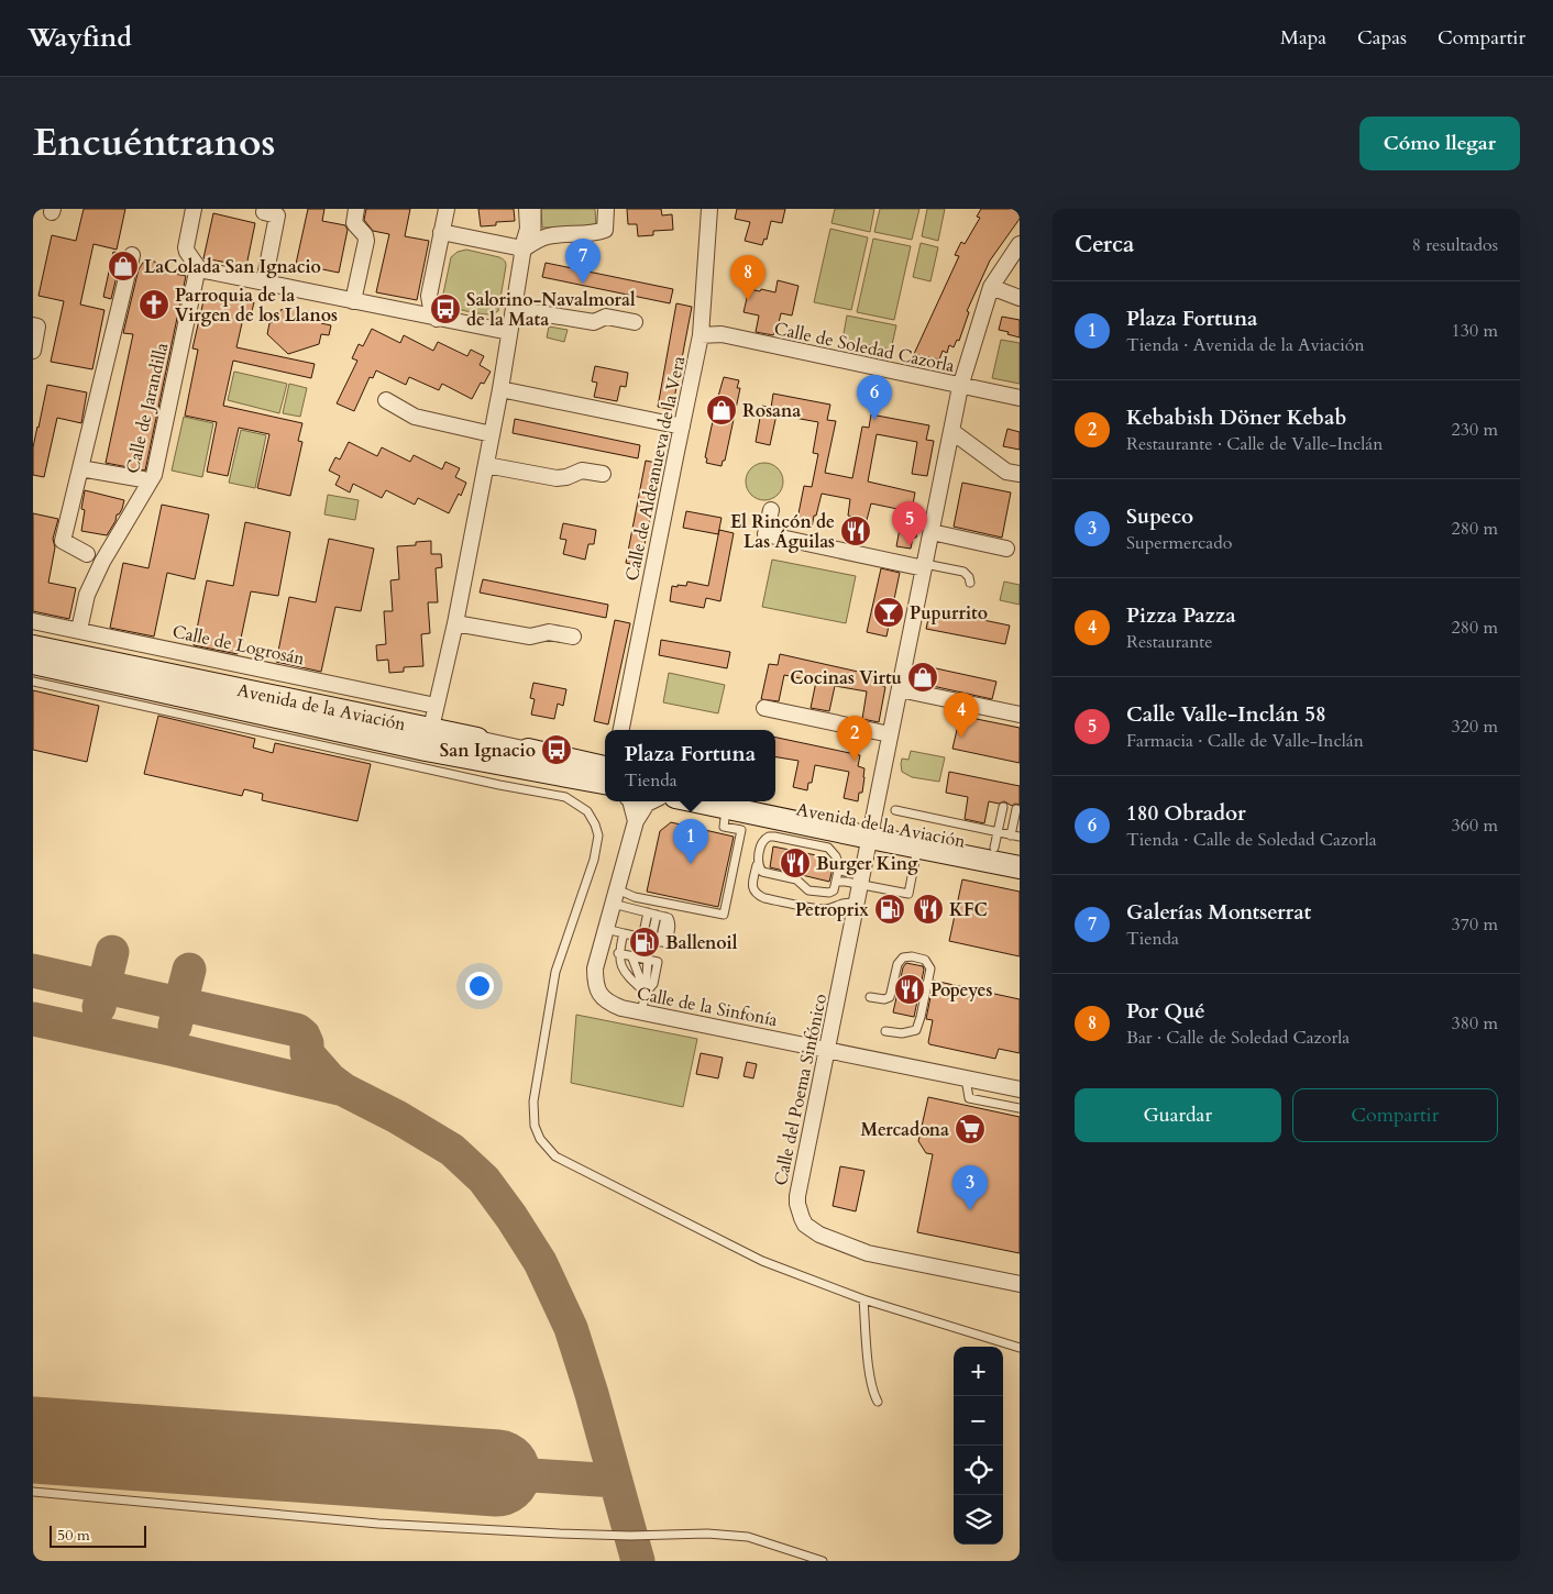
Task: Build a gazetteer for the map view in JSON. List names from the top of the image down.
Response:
{
  "streets": {
    "main road": ["Avenida de la Aviación"],
    "street": [
      "Calle de Soledad Cazorla",
      "Calle de Jarandilla",
      "Calle de Aldeanueva de la Vera",
      "Calle de Logrosán",
      "Calle de la Sinfonía",
      "Calle del Poema Sinfónico"
    ]
  },
  "crossings": [
    ["Calle de Soledad Cazorla", "Calle de Aldeanueva de la Vera"],
    ["Calle de Soledad Cazorla", "Calle del Poema Sinfónico"],
    ["Calle de Jarandilla", "Calle de Logrosán"],
    ["Avenida de la Aviación", "Calle del Poema Sinfónico"],
    ["Calle de la Sinfonía", "Calle del Poema Sinfónico"]
  ],
  "places": {
    "shop": ["LaColada San Ignacio", "Rosana", "Cocinas Virtu"],
    "church": ["Parroquia de la Virgen de los Llanos"],
    "bus stop": ["Salorino-Navalmoral de la Mata", "San Ignacio"],
    "restaurant": [
      "El Rincón de Las Águilas",
      "Burger King",
      "KFC",
      "Popeyes"
    ],
    "bar": ["Pupurrito"],
    "fuel station": ["Petroprix", "Ballenoil"],
    "supermarket": ["Mercadona"]
  },
  "scale_bar": "50 m",
  "page": {
    "header": "Wayfind",
    "nav": ["Mapa", "Capas", "Compartir"],
    "title": "Encuéntranos",
    "buttons": [
      "Cómo llegar",
      ["Guardar", "Compartir"]
    ],
    "heading": ["Cerca", "8 resultados"],
    "pins": [
      "7",
      "8",
      "6",
      "5",
      "4",
      "2",
      "1",
      "3"
    ],
    "list": [
      {
        "mark": "1",
        "name": "Plaza Fortuna",
        "note": "Tienda · Avenida de la Aviación",
        "value": "130 m"
      },
      {
        "mark": "2",
        "name": "Kebabish Döner Kebab",
        "note": "Restaurante · Calle de Valle-Inclán",
        "value": "230 m"
      },
      {
        "mark": "3",
        "name": "Supeco",
        "note": "Supermercado",
        "value": "280 m"
      },
      {
        "mark": "4",
        "name": "Pizza Pazza",
        "note": "Restaurante",
        "value": "280 m"
      },
      {
        "mark": "5",
        "name": "Calle Valle-Inclán 58",
        "note": "Farmacia · Calle de Valle-Inclán",
        "value": "320 m"
      },
      {
        "mark": "6",
        "name": "180 Obrador",
        "note": "Tienda · Calle de Soledad Cazorla",
        "value": "360 m"
      },
      {
        "mark": "7",
        "name": "Galerías Montserrat",
        "note": "Tienda",
        "value": "370 m"
      },
      {
        "mark": "8",
        "name": "Por Qué",
        "note": "Bar · Calle de Soledad Cazorla",
        "value": "380 m"
      }
    ],
    "popup": ["Plaza Fortuna", "Tienda"],
    "map_buttons": ["+", "−"],
    "scale": "50 m"
  }
}
